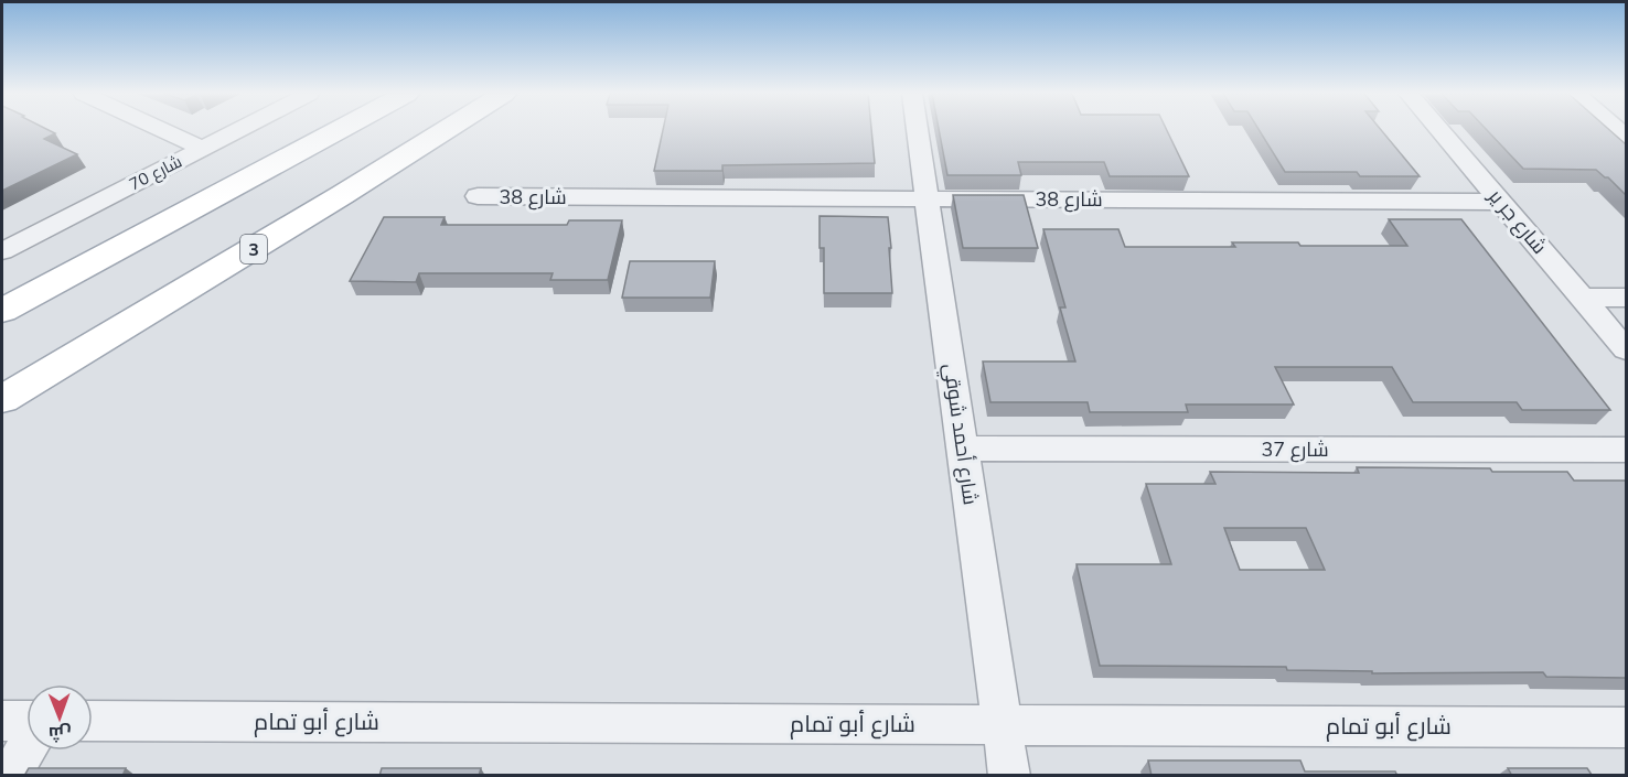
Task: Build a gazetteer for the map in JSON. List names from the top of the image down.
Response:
{
  "streets": {
    "main road": ["3"],
    "street": [
      "شارع 70",
      "شارع 38",
      "شارع جر ير",
      "شارع أحمد شوقي",
      "شارع 37",
      "شارع أبو تمام"
    ]
  },
  "crossings": [
    ["شارع 38", "شارع جر ير"],
    ["شارع 38", "شارع أحمد شوقي"],
    ["شارع أحمد شوقي", "شارع 37"],
    ["شارع أحمد شوقي", "شارع أبو تمام"]
  ],
  "north": "bottom"
}
